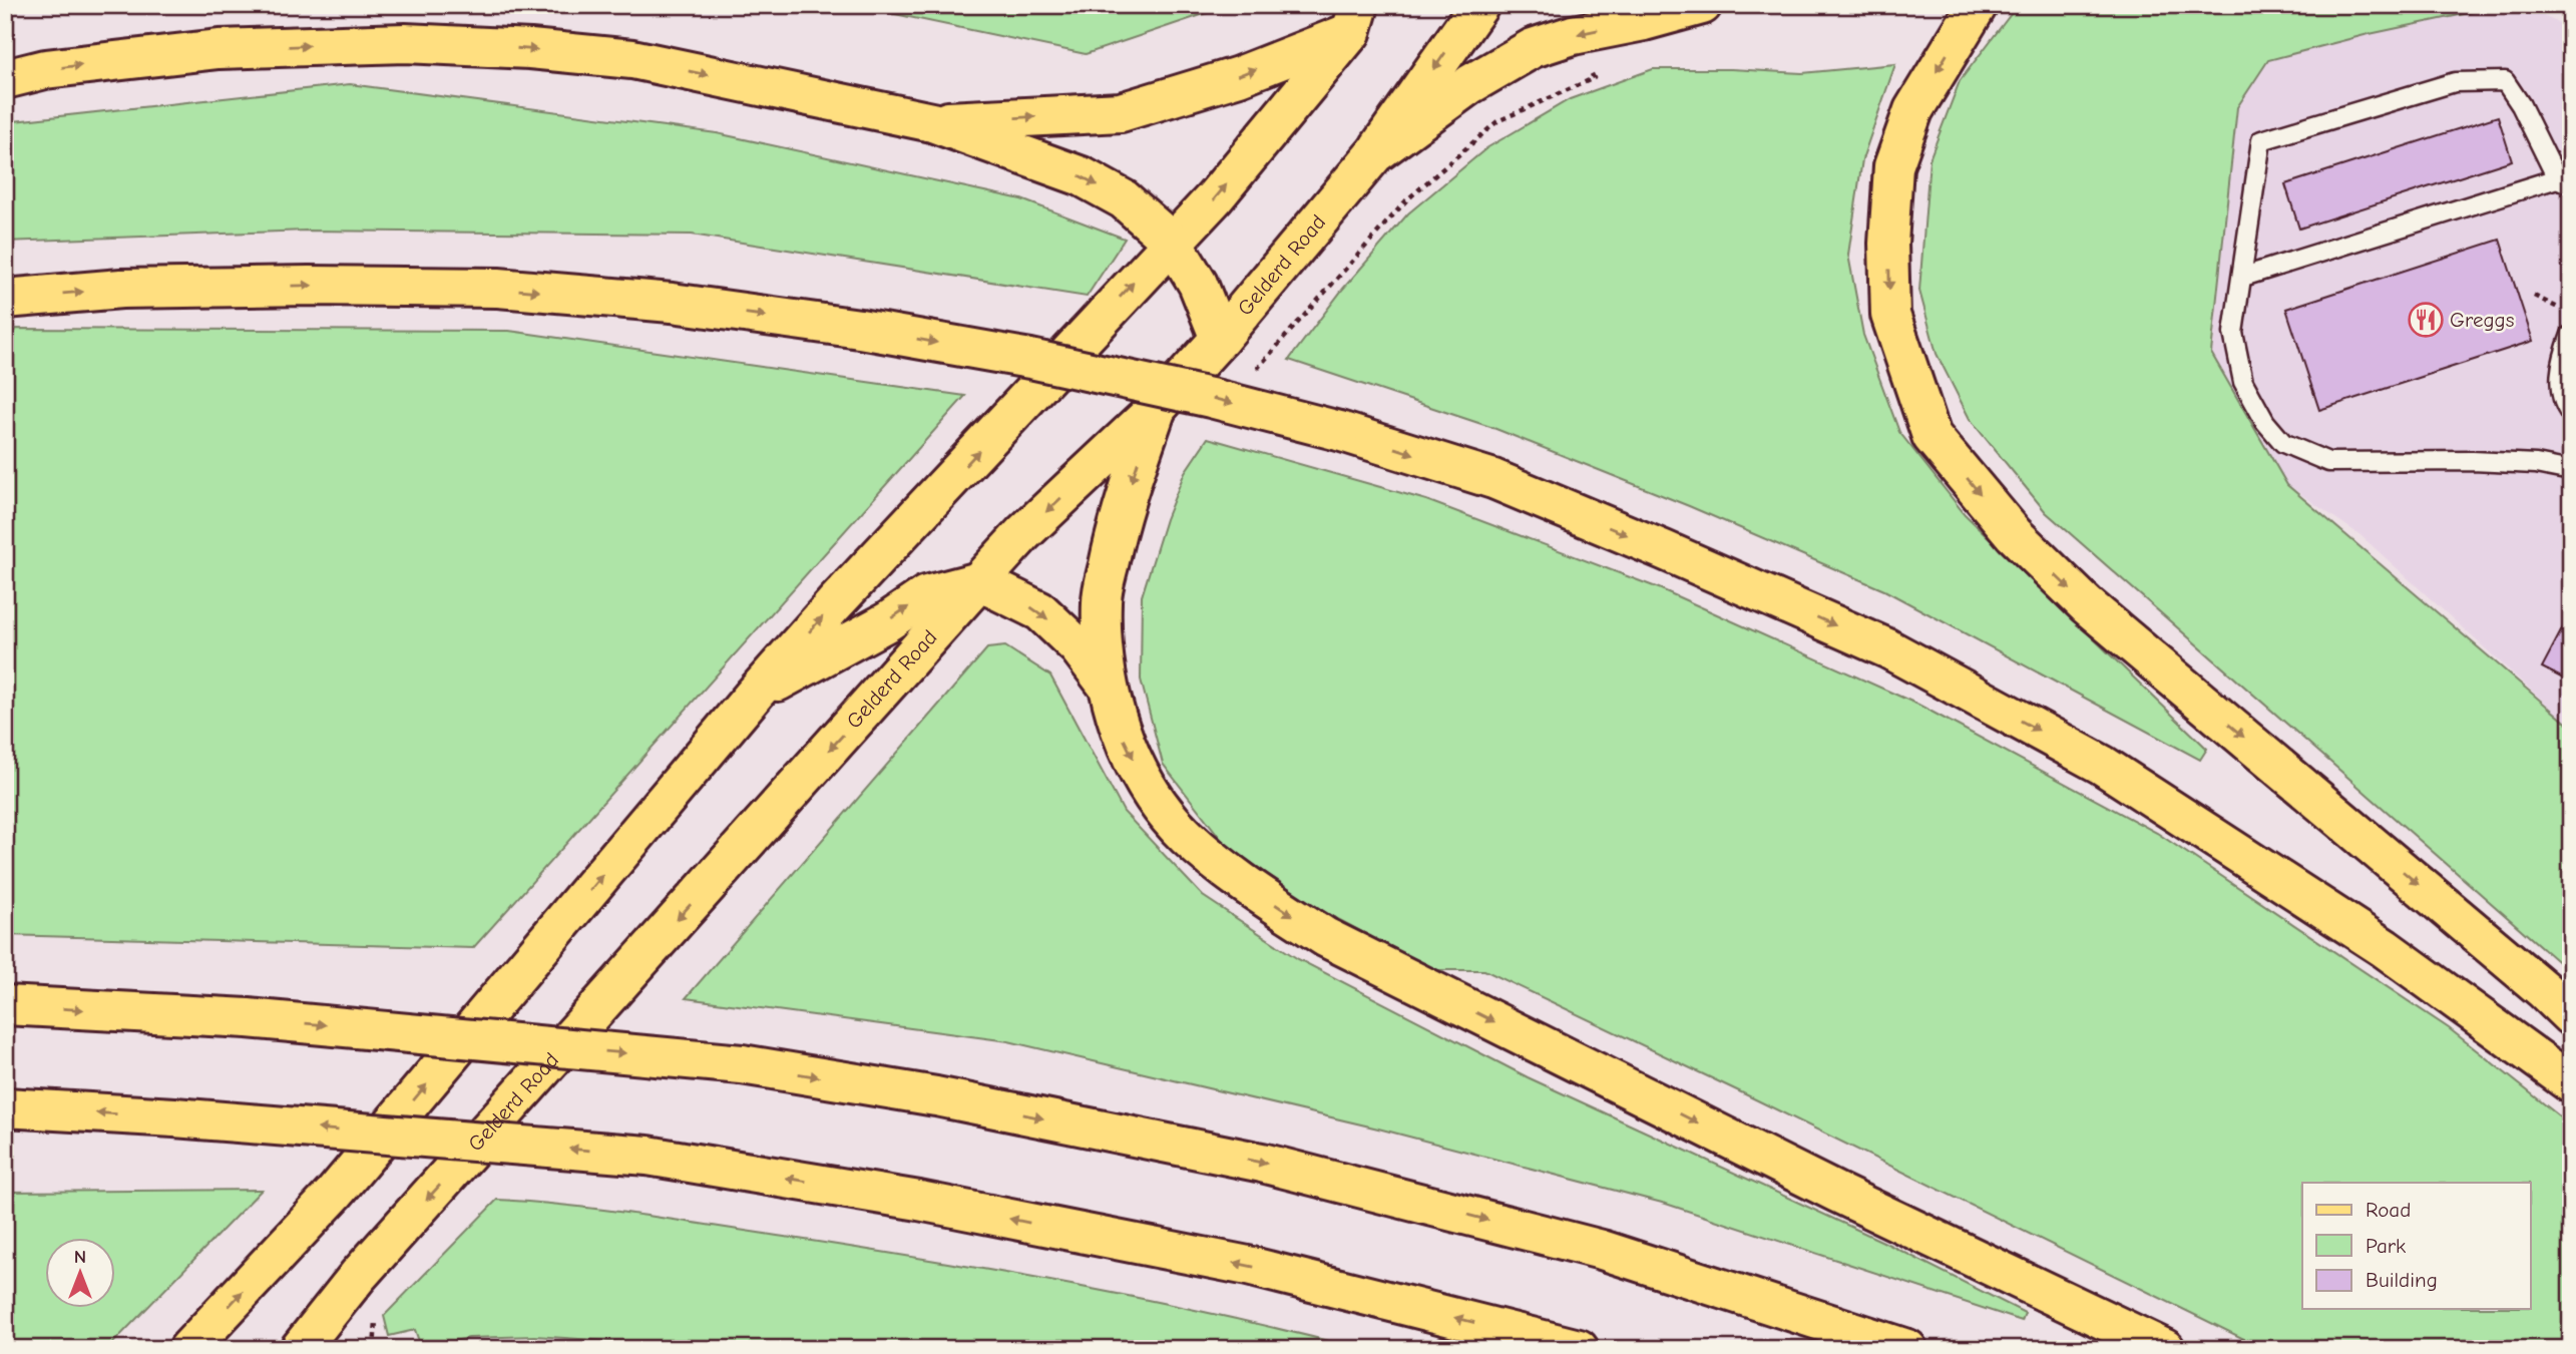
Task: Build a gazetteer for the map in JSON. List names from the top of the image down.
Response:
{
  "streets": {
    "main road": ["Gelderd Road"]
  },
  "places": {
    "restaurant": ["Greggs"]
  },
  "legend": ["Road", "Park", "Building"],
  "north": "top"
}
